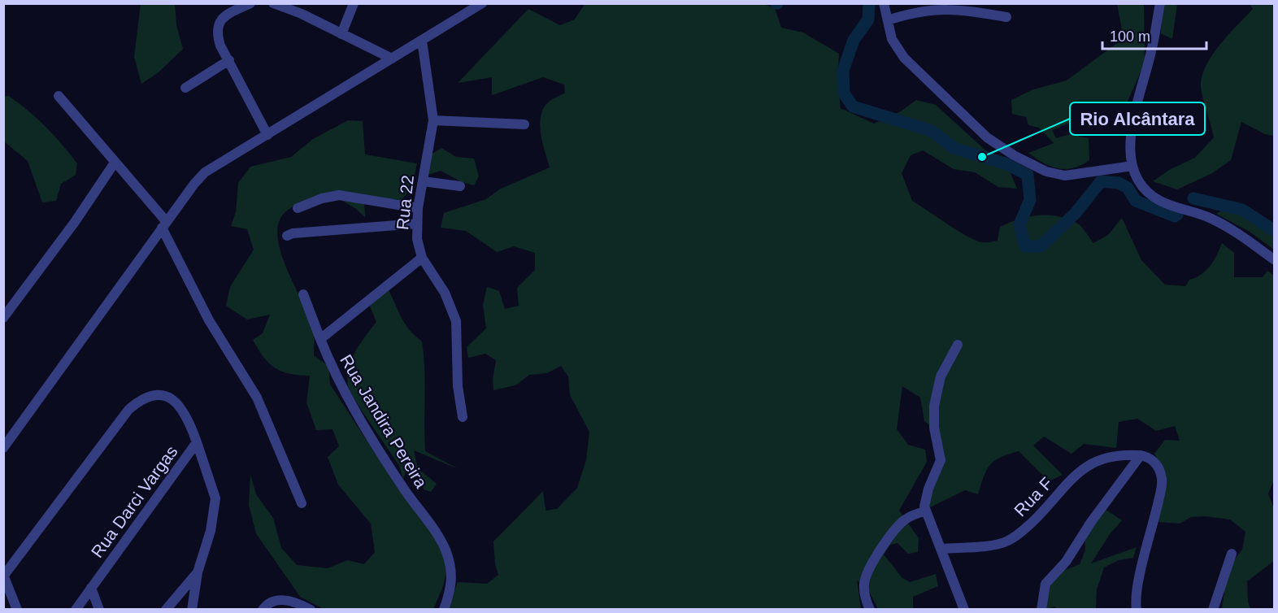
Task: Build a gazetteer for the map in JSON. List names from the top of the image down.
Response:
{
  "streets": {
    "street": [
      "Rua 22",
      "Rua Jandira Pereira",
      "Rua F",
      "Rua Darci Vargas"
    ]
  },
  "places": ["Rio Alcântara"],
  "scale_bar": "100 m"
}
